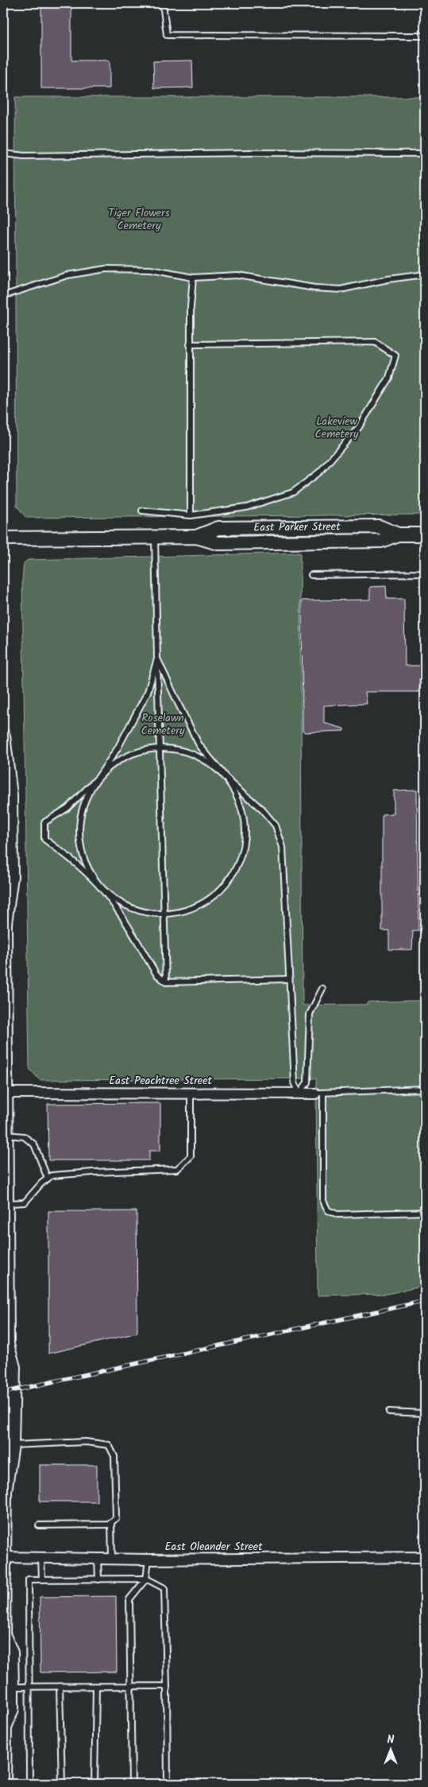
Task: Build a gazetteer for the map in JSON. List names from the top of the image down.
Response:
{
  "streets": {
    "street": ["East Parker Street", "East Peachtree Street", "East Oleander Street"]
  },
  "parks": ["Tiger Flowers Cemetery", "Lakeview Cemetery", "Roselawn Cemetery"],
  "north": "top"
}
